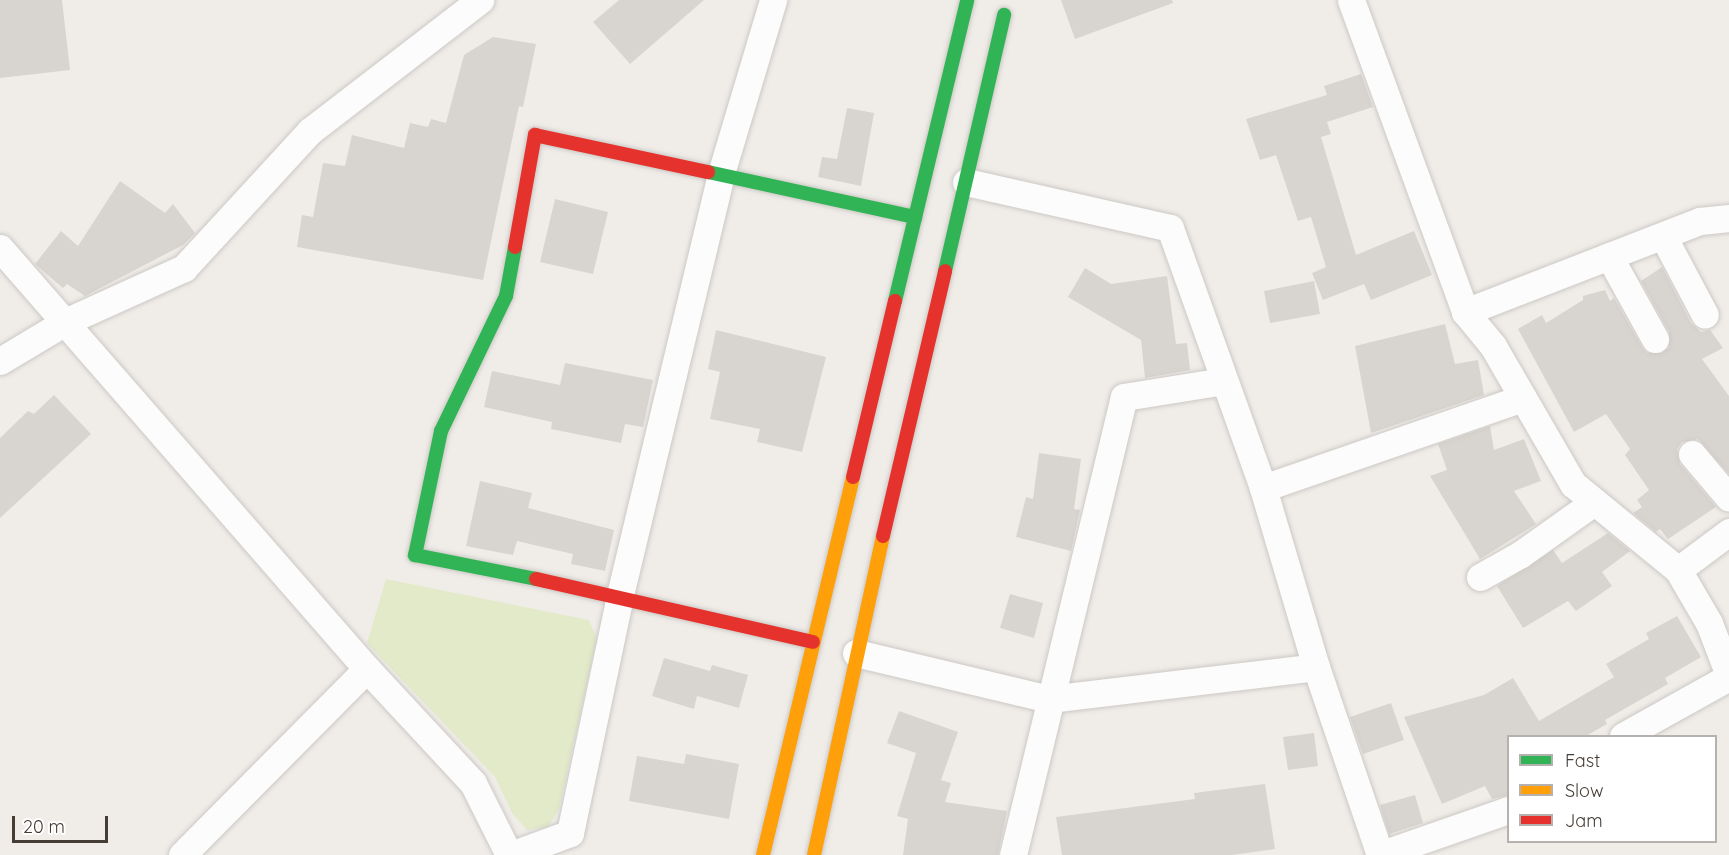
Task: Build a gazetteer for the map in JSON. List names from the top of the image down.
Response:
{
  "legend": ["Fast", "Slow", "Jam"],
  "scale_bar": "20 m"
}
